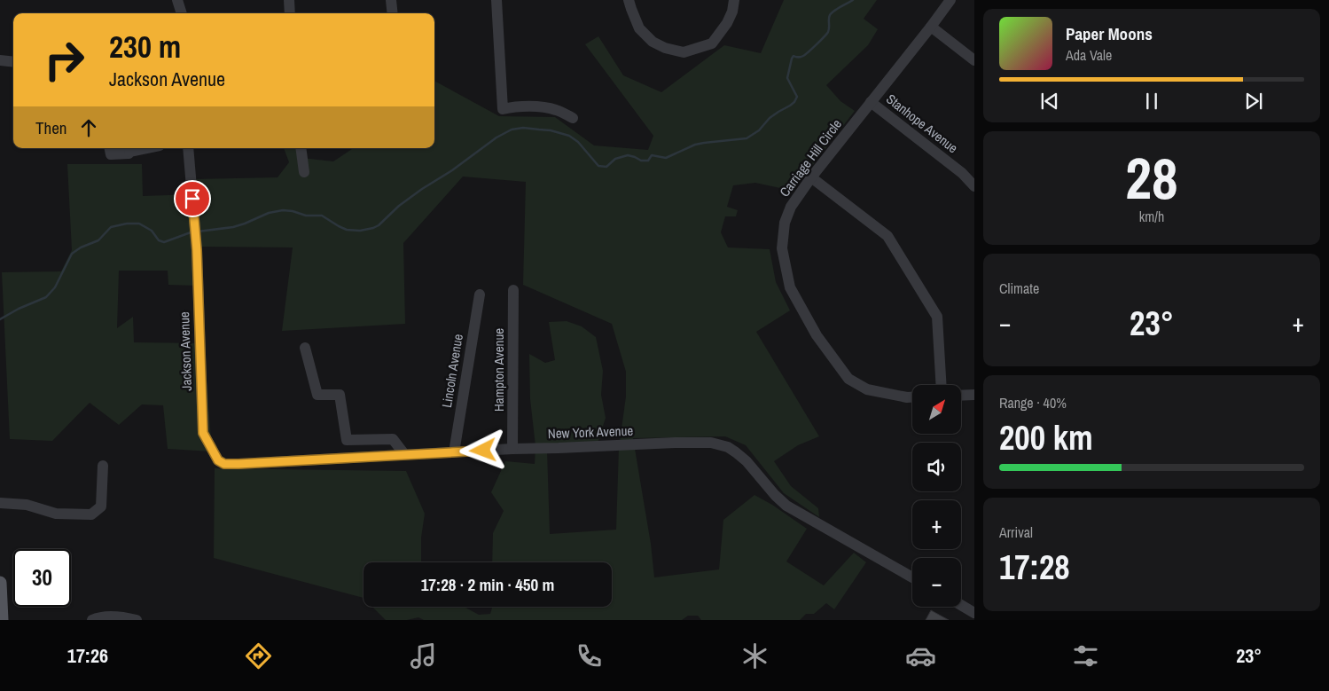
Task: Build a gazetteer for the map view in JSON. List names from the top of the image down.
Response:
{
  "streets": {
    "street": [
      "Stanhope Avenue",
      "Carriage Hill Circle",
      "Jackson Avenue",
      "Hampton Avenue",
      "Lincoln Avenue",
      "New York Avenue"
    ]
  },
  "crossings": [
    ["Stanhope Avenue", "Carriage Hill Circle"],
    ["Jackson Avenue", "New York Avenue"],
    ["Hampton Avenue", "New York Avenue"],
    ["Lincoln Avenue", "New York Avenue"]
  ],
  "north": "top right",
  "page": {
    "turn": ["230 m", "Jackson Avenue"],
    "song": ["Paper Moons", "Ada Vale"],
    "then": "Then",
    "tile": [
      ["28", "km/h"],
      "Climate",
      ["Range · 40%", "200 km"],
      ["Arrival", "17:28"]
    ],
    "heat": ["−", "23°", "+"],
    "map_buttons": ["+", "−"],
    "limit": "30",
    "trip": "17:28 · 2 min · 450 m",
    "tabs": ["17:26", "23°"]
  }
}
